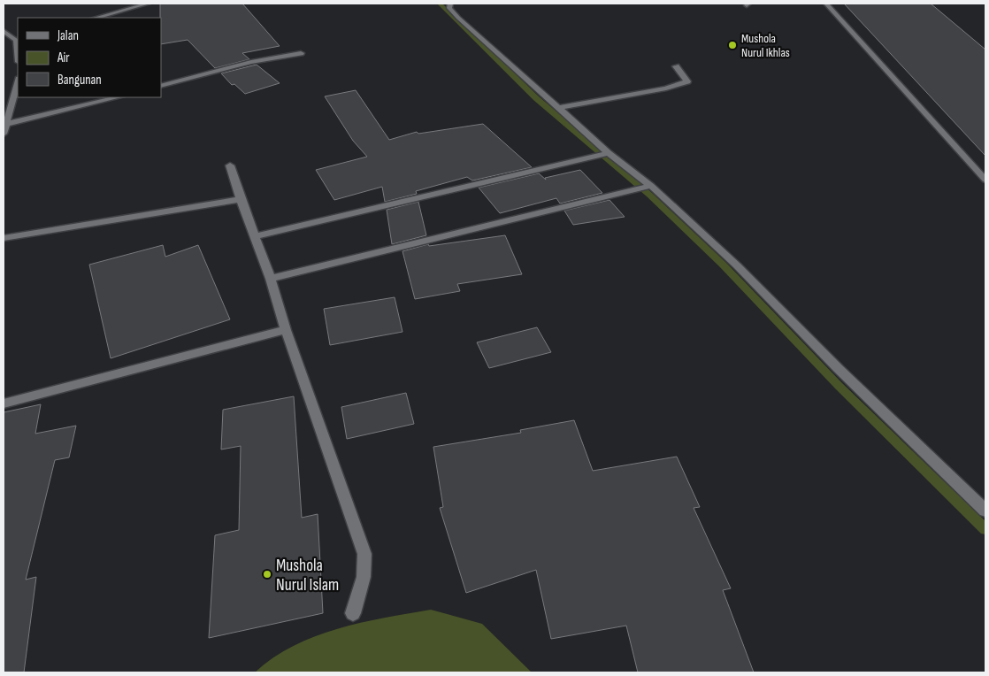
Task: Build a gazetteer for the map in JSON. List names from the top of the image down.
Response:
{
  "places": ["Mushola Nurul Ikhlas", "Mushola Nurul Islam"],
  "legend": ["Jalan", "Air", "Bangunan"]
}
